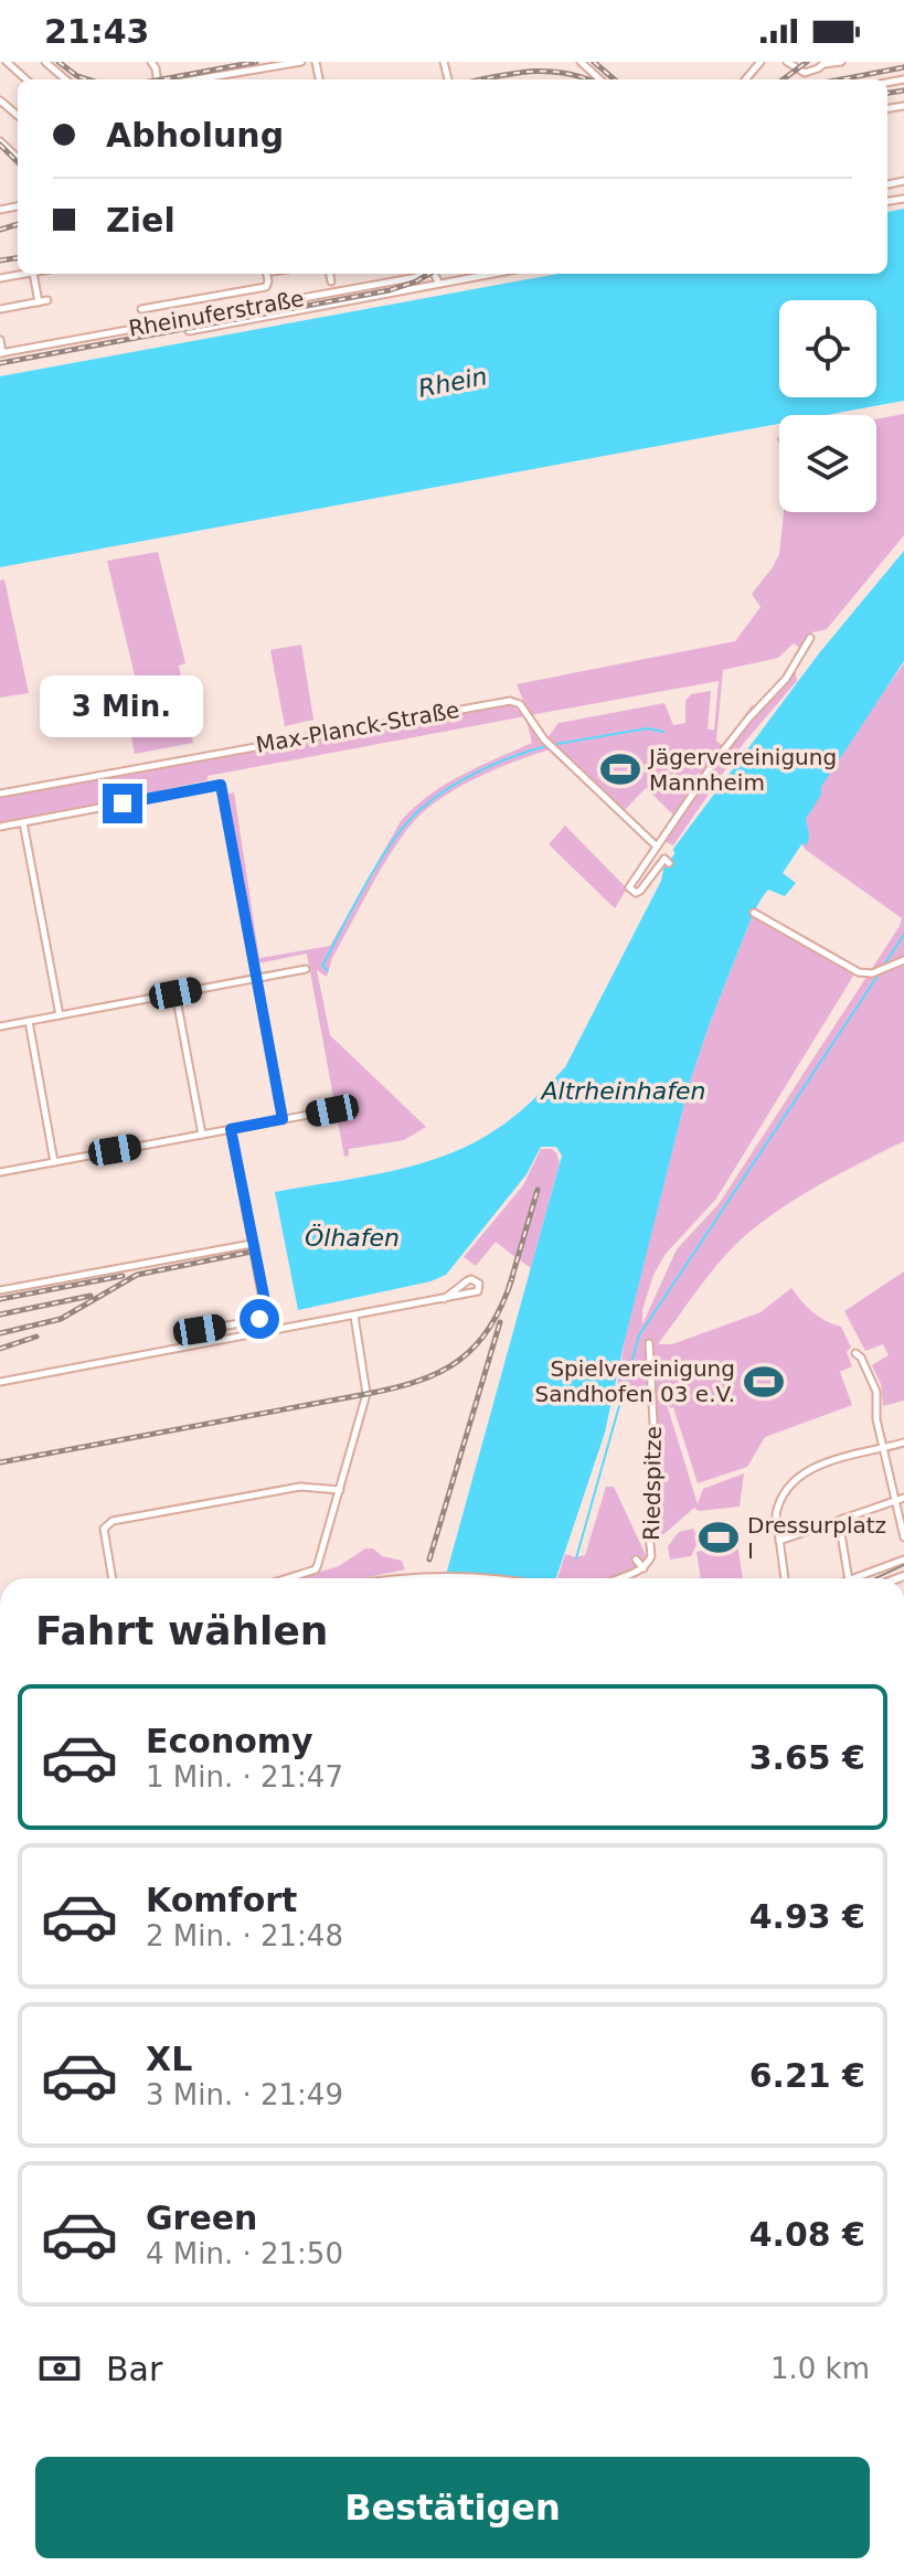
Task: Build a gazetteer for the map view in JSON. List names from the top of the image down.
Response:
{
  "streets": {
    "street": ["Rheinuferstraße", "Max-Planck-Straße", "Riedspitze"]
  },
  "water": ["Rhein", "Altrheinhafen", "Ölhafen"],
  "places": {
    "sports": ["Jägervereinigung Mannheim", "Spielvereinigung Sandhofen 03 e.V.", "Dressurplatz I"]
  },
  "page": {
    "status": "21:43",
    "banner": ["Abholung", "Ziel"],
    "bubble": "3 Min.",
    "heading": "Fahrt wählen",
    "list": [
      {
        "name": "Economy",
        "note": "1 Min. · 21:47",
        "value": "3.65 €"
      },
      {
        "name": "Komfort",
        "note": "2 Min. · 21:48",
        "value": "4.93 €"
      },
      {
        "name": "XL",
        "note": "3 Min. · 21:49",
        "value": "6.21 €"
      },
      {
        "name": "Green",
        "note": "4 Min. · 21:50",
        "value": "4.08 €"
      }
    ],
    "pay": ["Bar", "1.0 km"],
    "buttons": "Bestätigen"
  }
}
